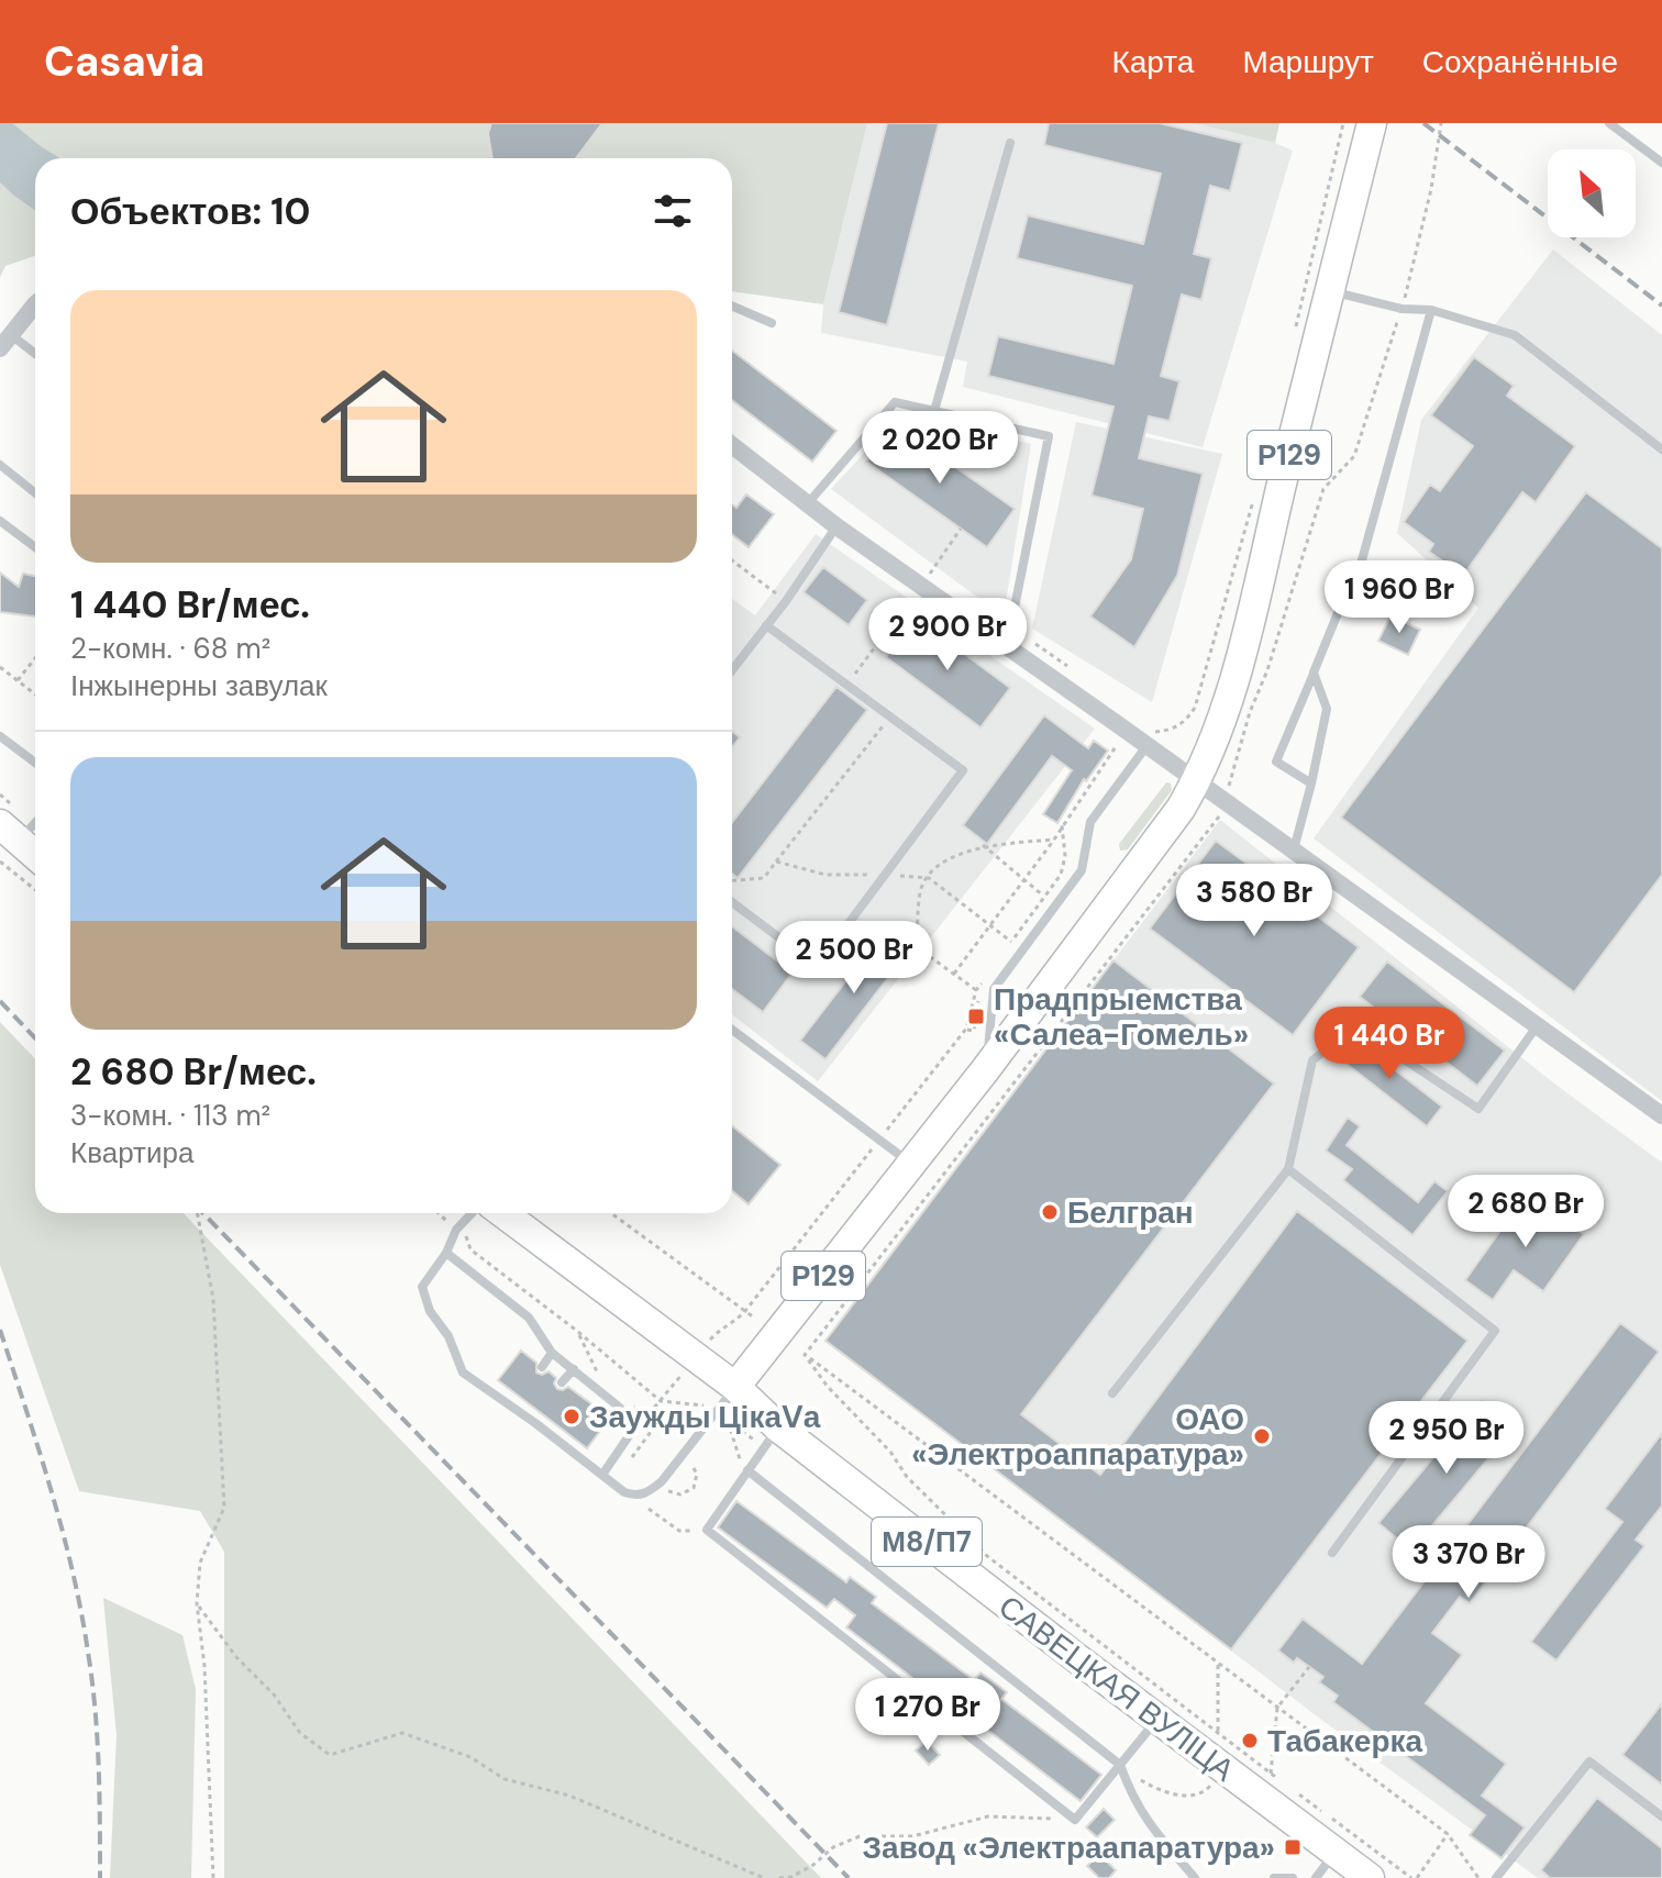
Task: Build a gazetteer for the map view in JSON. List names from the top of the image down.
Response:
{
  "streets": {
    "main road": ["Р129", "М8/П7", "САВЕЦКАЯ ВУЛІЦА"]
  },
  "crossings": [
    ["Р129", "САВЕЦКАЯ ВУЛІЦА"]
  ],
  "places": {
    "transit": ["Прадпрыемства «Салеа-Гомель»", "Завод «Электраапаратура»"],
    "other": [
      "Белгран",
      "Заужды ЦікаVа",
      "ОАО «Электроаппаратура»",
      "Табакерка"
    ]
  },
  "north": "top left",
  "page": {
    "header": "Casavia",
    "nav": ["Карта", "Маршрут", "Сохранённые"],
    "heading": "Объектов: 10",
    "list": [
      {
        "name": "1 440 Br/мес.",
        "note": "2-комн. · 68 m² · Інжынерны завулак"
      },
      {
        "name": "2 680 Br/мес.",
        "note": "3-комн. · 113 m² · Квартира"
      }
    ],
    "price": [
      "2 020 Br",
      "1 960 Br",
      "2 900 Br",
      "3 580 Br",
      "2 500 Br",
      "1 440 Br",
      "2 680 Br",
      "2 950 Br",
      "3 370 Br",
      "1 270 Br"
    ]
  }
}
